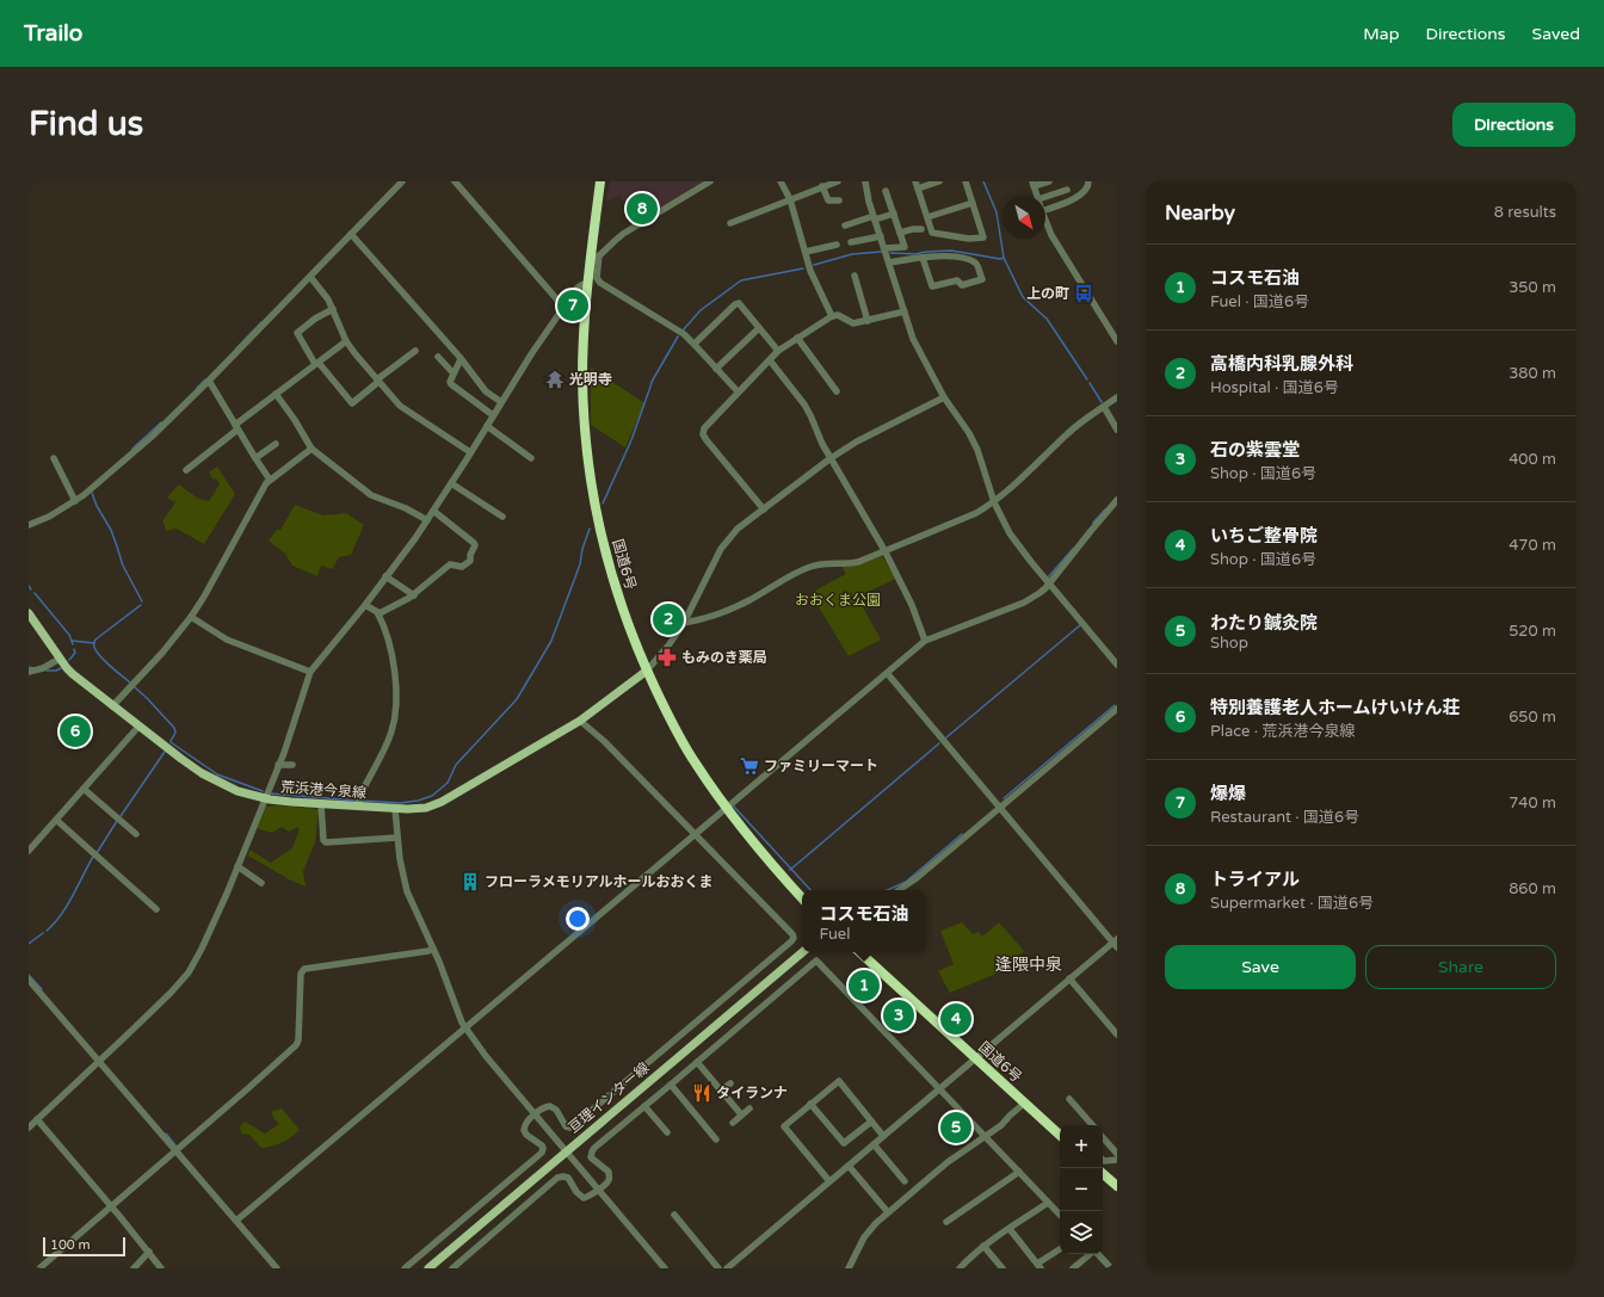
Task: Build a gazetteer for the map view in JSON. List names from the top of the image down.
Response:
{
  "streets": {
    "highway": ["国道6号"],
    "main road": ["荒浜港今泉線", "亘理インター線"]
  },
  "crossings": [
    ["国道6号", "荒浜港今泉線"]
  ],
  "districts": ["逢隈中泉"],
  "parks": ["おおくま公園"],
  "places": {
    "bus stop": ["上の町"],
    "temple": ["光明寺"],
    "pharmacy": ["もみのき薬局"],
    "supermarket": ["ファミリーマート"],
    "building": ["フローラメモリアルホールおおくま"],
    "restaurant": ["タイランナ"]
  },
  "scale_bar": "100 m",
  "north": "bottom right",
  "page": {
    "header": "Trailo",
    "nav": ["Map", "Directions", "Saved"],
    "buttons": [
      "Directions",
      ["Save", "Share"]
    ],
    "title": "Find us",
    "heading": ["Nearby", "8 results"],
    "pins": [
      "8",
      "7",
      "2",
      "6",
      "1",
      "3",
      "4",
      "5"
    ],
    "list": [
      {
        "mark": "1",
        "name": "コスモ石油",
        "note": "Fuel · 国道6号",
        "value": "350 m"
      },
      {
        "mark": "2",
        "name": "高橋内科乳腺外科",
        "note": "Hospital · 国道6号",
        "value": "380 m"
      },
      {
        "mark": "3",
        "name": "石の紫雲堂",
        "note": "Shop · 国道6号",
        "value": "400 m"
      },
      {
        "mark": "4",
        "name": "いちご整骨院",
        "note": "Shop · 国道6号",
        "value": "470 m"
      },
      {
        "mark": "5",
        "name": "わたり鍼灸院",
        "note": "Shop",
        "value": "520 m"
      },
      {
        "mark": "6",
        "name": "特別養護老人ホームけいけん荘",
        "note": "Place · 荒浜港今泉線",
        "value": "650 m"
      },
      {
        "mark": "7",
        "name": "爆爆",
        "note": "Restaurant · 国道6号",
        "value": "740 m"
      },
      {
        "mark": "8",
        "name": "トライアル",
        "note": "Supermarket · 国道6号",
        "value": "860 m"
      }
    ],
    "popup": ["コスモ石油", "Fuel"],
    "map_buttons": ["+", "−"],
    "scale": "100 m"
  }
}
